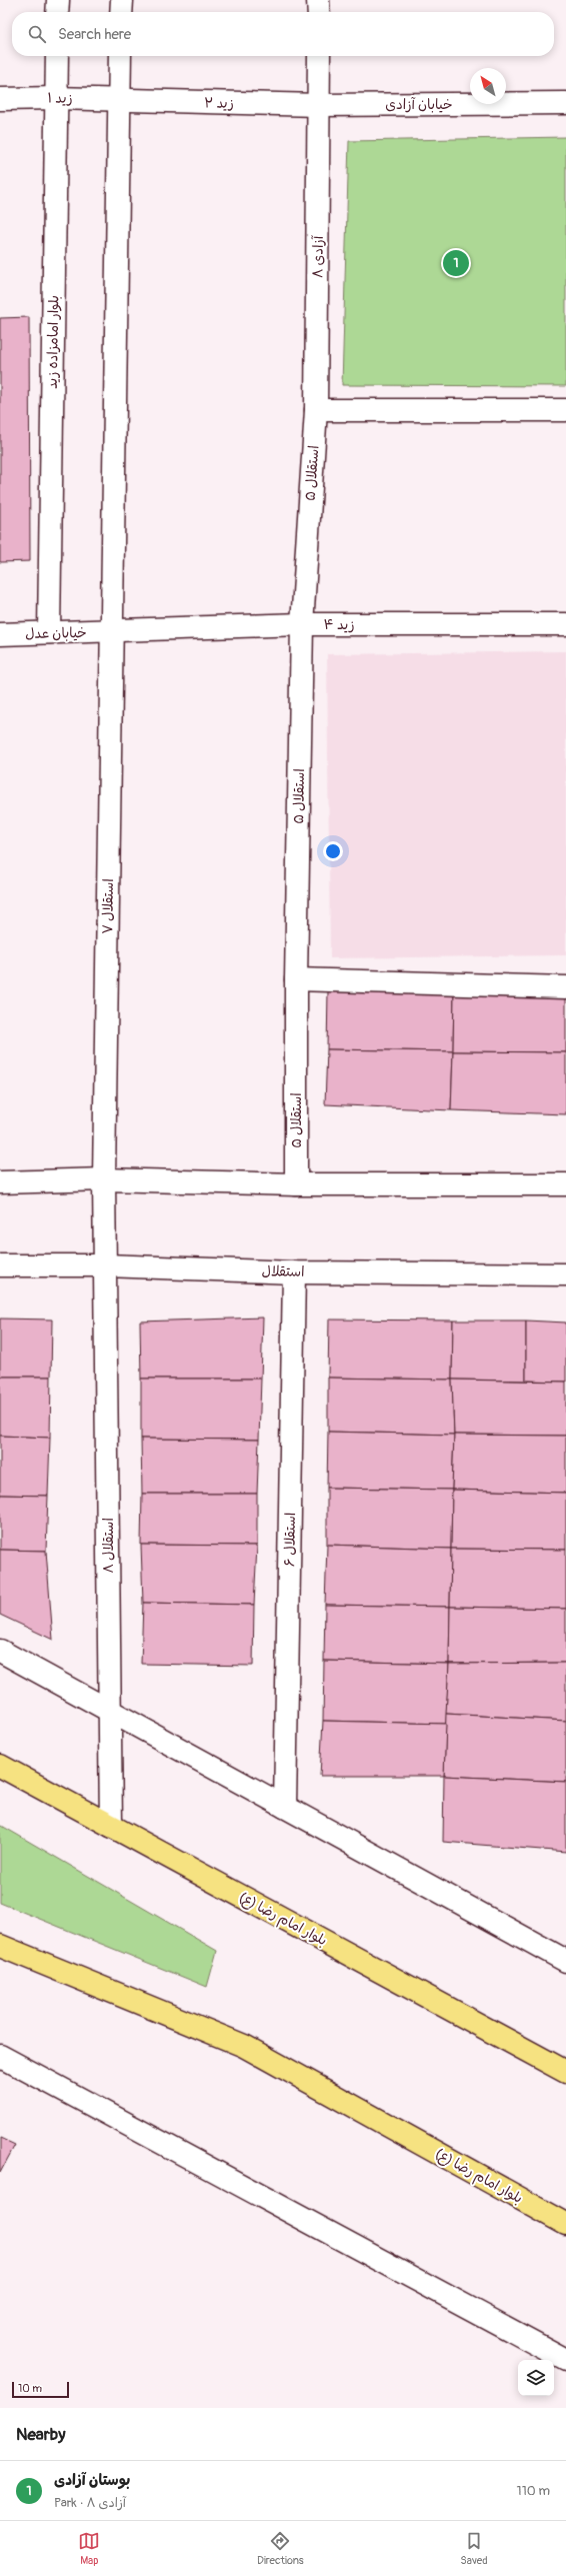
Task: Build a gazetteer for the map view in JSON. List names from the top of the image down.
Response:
{
  "streets": {
    "main road": ["بلوار امام رضا (ع)"],
    "street": [
      "زید ۱",
      "زید ۲",
      "خیابان آزادی",
      "آزادی ۸",
      "بلوار امامزاده زید",
      "استقلال ۵",
      "زید ۴",
      "خیابان عدل",
      "استقلال ۷",
      "استقلال",
      "استقلال ۶",
      "استقلال ۸"
    ]
  },
  "crossings": [
    ["زید ۱", "زید ۲"],
    ["زید ۱", "بلوار امامزاده زید"],
    ["زید ۲", "خیابان آزادی"],
    ["زید ۲", "آزادی ۸"],
    ["خیابان آزادی", "آزادی ۸"],
    ["آزادی ۸", "استقلال ۵"],
    ["بلوار امامزاده زید", "خیابان عدل"],
    ["استقلال ۵", "زید ۴"],
    ["زید ۴", "خیابان عدل"],
    ["زید ۴", "استقلال ۷"],
    ["خیابان عدل", "استقلال ۷"],
    ["استقلال ۷", "استقلال"],
    ["استقلال ۷", "استقلال ۸"],
    ["استقلال", "استقلال ۶"],
    ["استقلال", "استقلال ۸"],
    ["استقلال ۸", "بلوار امام رضا (ع)"]
  ],
  "scale_bar": "10 m",
  "north": "top left",
  "page": {
    "search": "Search here",
    "pins": "1",
    "scale": "10 m",
    "heading": "Nearby",
    "list": [
      {
        "mark": "1",
        "name": "بوستان آزادی",
        "note": "Park · آزادی ۸",
        "value": "110 m"
      }
    ],
    "nav": ["Map", "Directions", "Saved"]
  }
}
